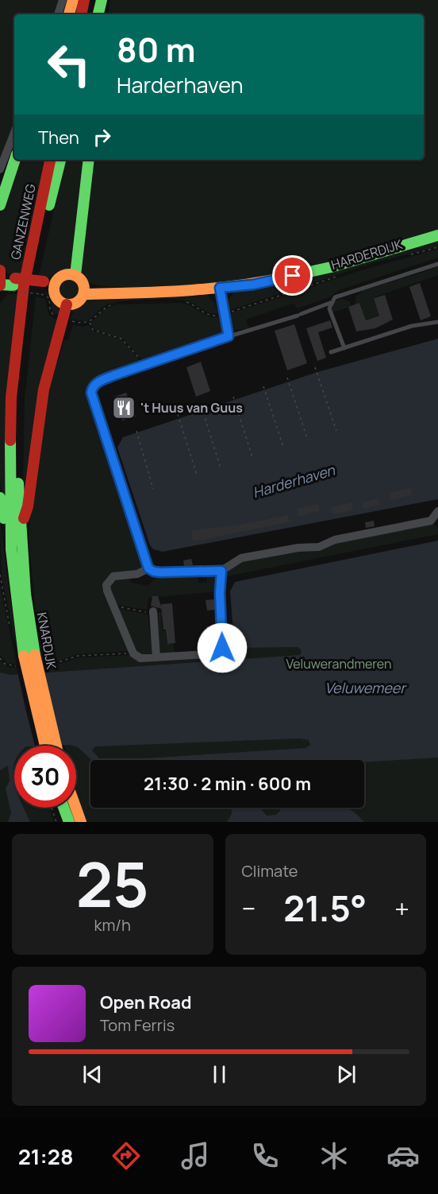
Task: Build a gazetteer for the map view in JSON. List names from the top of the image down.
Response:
{
  "streets": {
    "main road": ["GANZENWEG", "HARDERDIJK", "KNARDIJK"]
  },
  "crossings": [
    ["GANZENWEG", "KNARDIJK"]
  ],
  "water": ["Harderhaven", "Veluwemeer"],
  "parks": ["Veluwerandmeren"],
  "places": {
    "restaurant": ["'t Huus van Guus"]
  },
  "page": {
    "turn": ["80 m", "Harderhaven"],
    "then": "Then",
    "limit": "30",
    "trip": "21:30 · 2 min · 600 m",
    "tile": [
      ["25", "km/h"],
      "Climate"
    ],
    "heat": ["−", "21.5°", "+"],
    "song": ["Open Road", "Tom Ferris"],
    "tabs": "21:28"
  }
}
